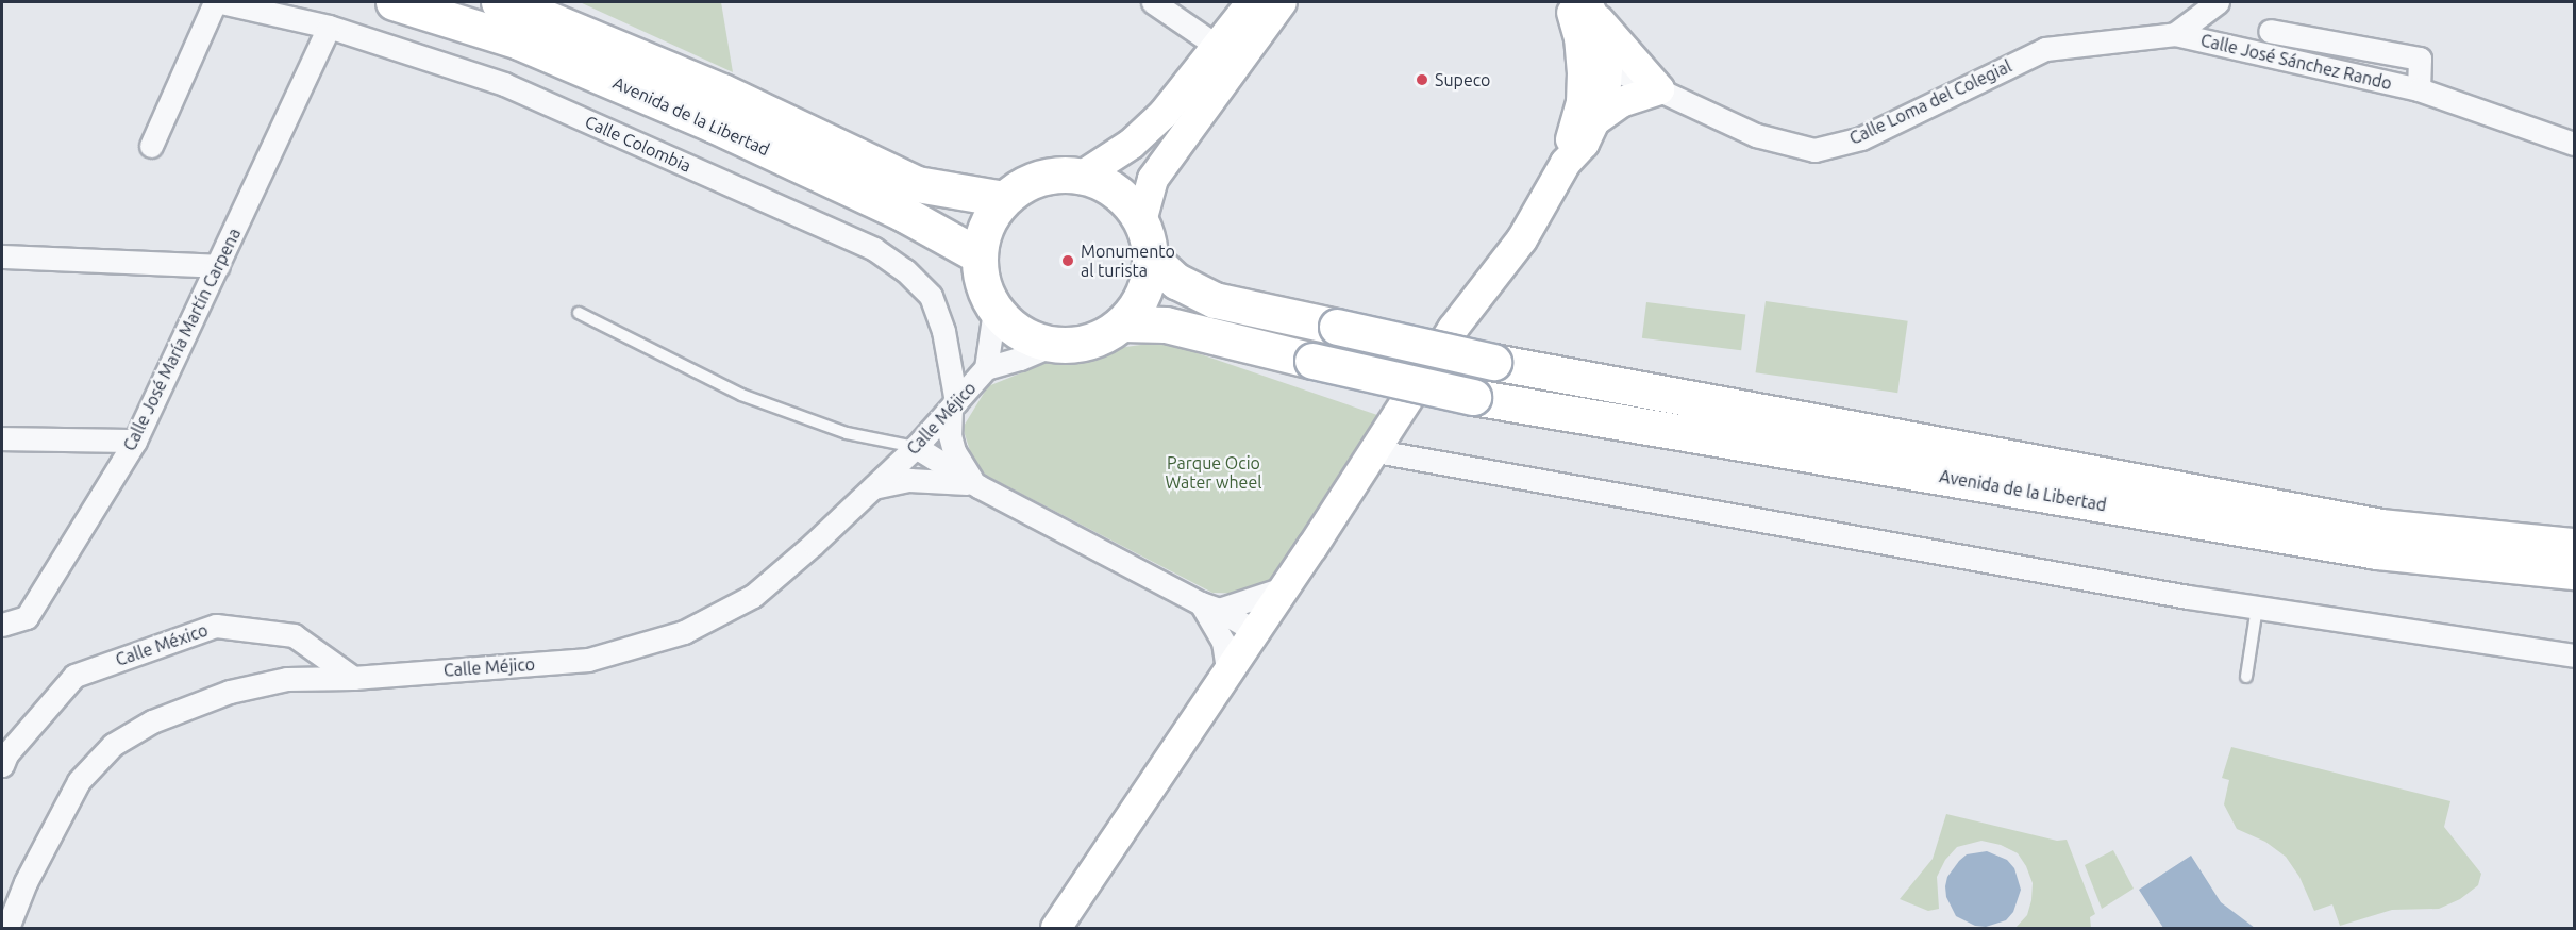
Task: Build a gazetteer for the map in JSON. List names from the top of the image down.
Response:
{
  "streets": {
    "main road": ["Avenida de la Libertad"],
    "street": [
      "Calle José Sánchez Rando",
      "Calle Loma del Colegial",
      "Calle Colombia",
      "Calle José María Martín Carpena",
      "Calle Méjico",
      "Calle México"
    ]
  },
  "crossings": [
    ["Calle José Sánchez Rando", "Calle Loma del Colegial"],
    ["Avenida de la Libertad", "Calle Méjico"],
    ["Calle Colombia", "Calle José María Martín Carpena"],
    ["Calle Colombia", "Calle Méjico"],
    ["Calle Méjico", "Calle México"]
  ],
  "parks": ["Parque Ocio Water wheel"],
  "places": ["Supeco", "Monumento al turista"]
}
